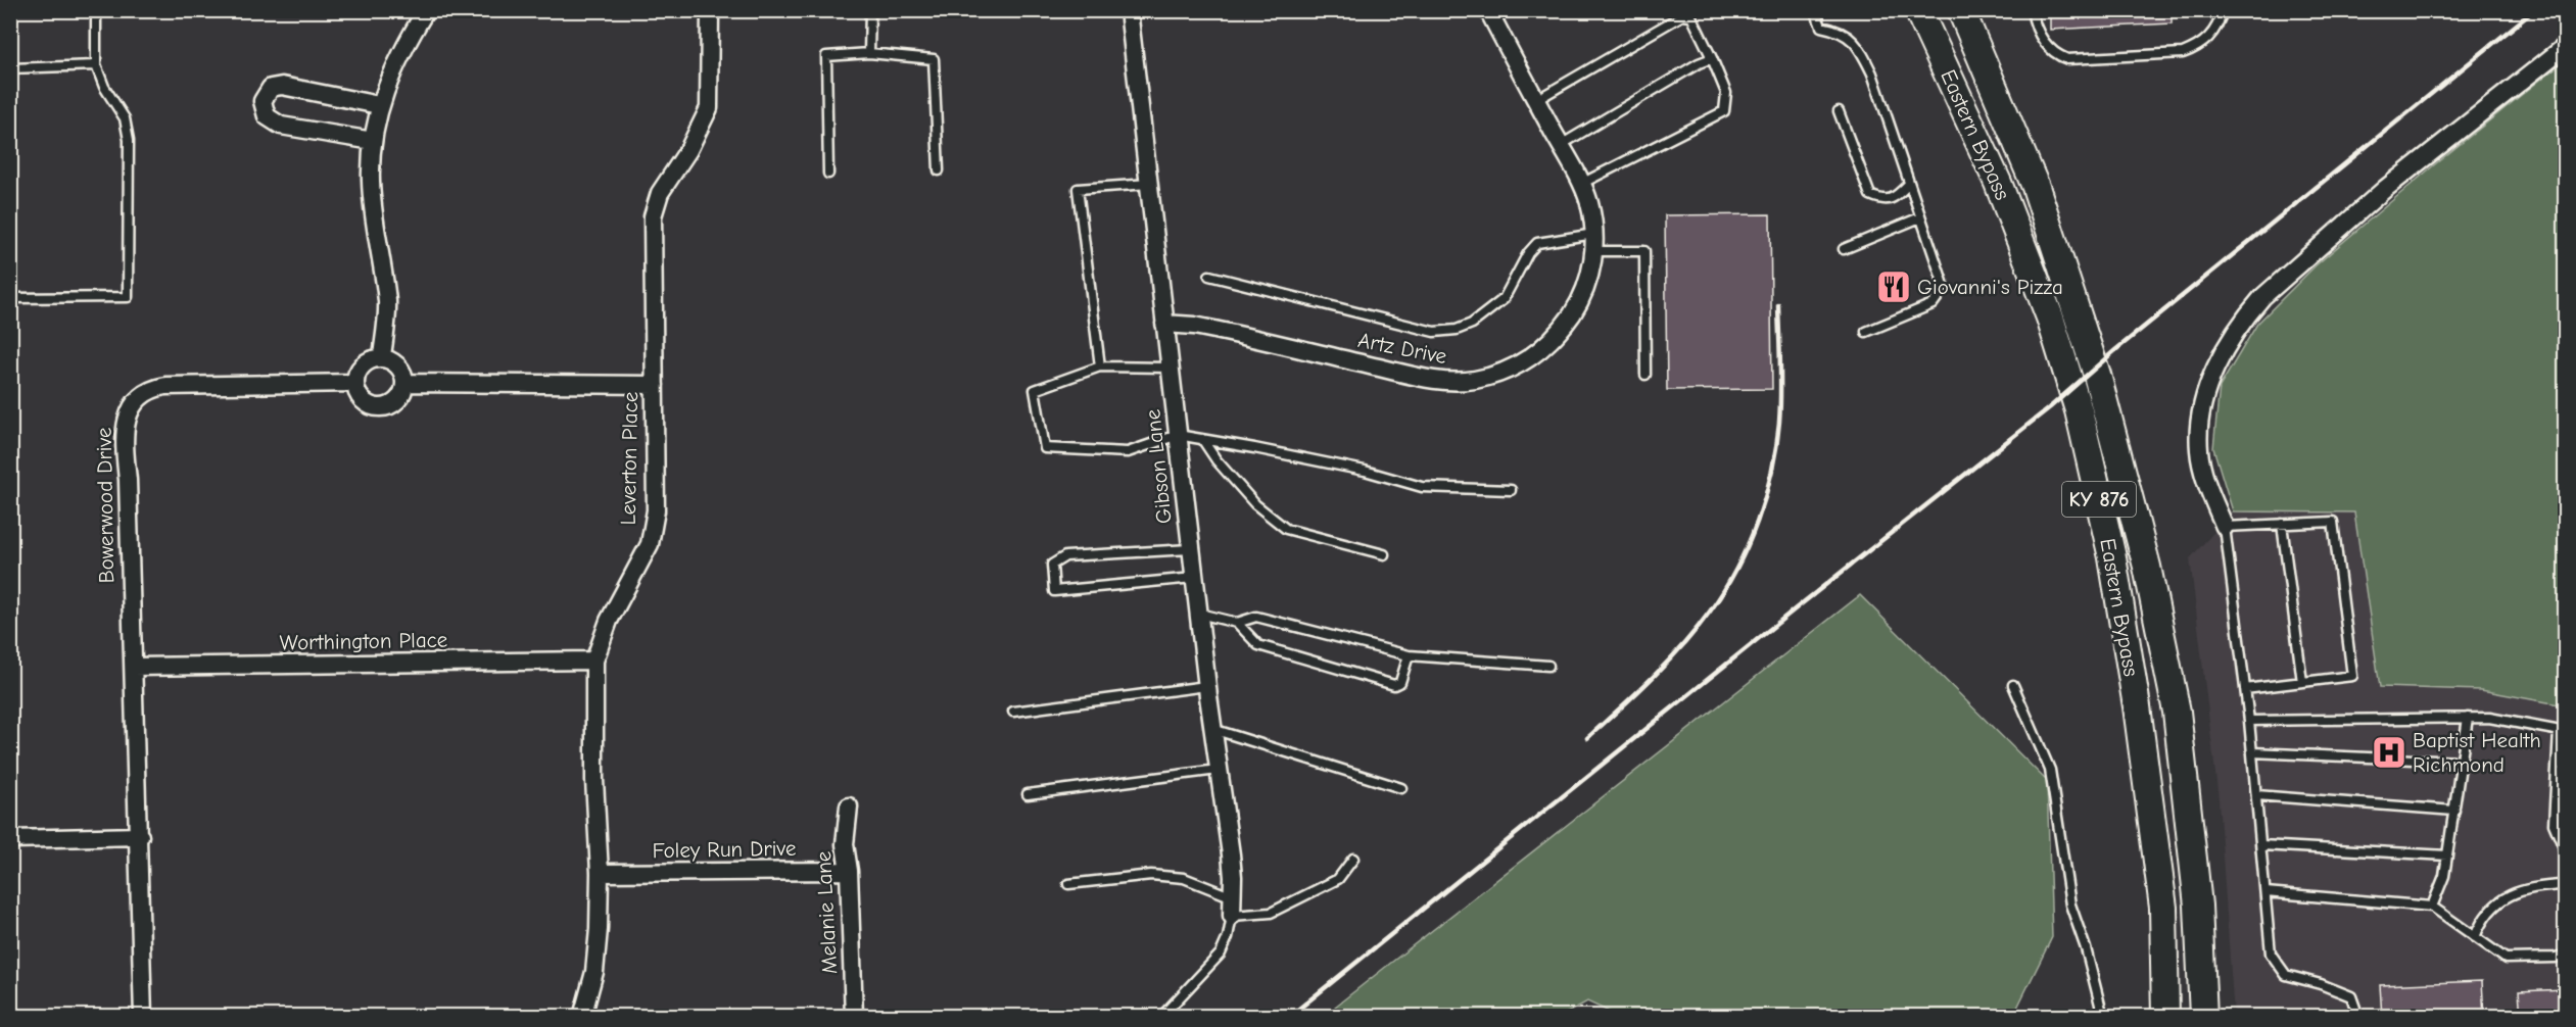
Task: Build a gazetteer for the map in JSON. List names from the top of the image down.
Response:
{
  "streets": {
    "main road": ["Eastern Bypass", "KY 876"],
    "street": [
      "Artz Drive",
      "Leverton Place",
      "Gibson Lane",
      "Bowerwood Drive",
      "Worthington Place",
      "Foley Run Drive",
      "Melanie Lane"
    ]
  },
  "crossings": [
    ["Artz Drive", "Gibson Lane"],
    ["Leverton Place", "Worthington Place"],
    ["Leverton Place", "Foley Run Drive"],
    ["Bowerwood Drive", "Worthington Place"],
    ["Foley Run Drive", "Melanie Lane"]
  ],
  "places": {
    "restaurant": ["Giovanni's Pizza"],
    "hospital": ["Baptist Health Richmond"]
  }
}
